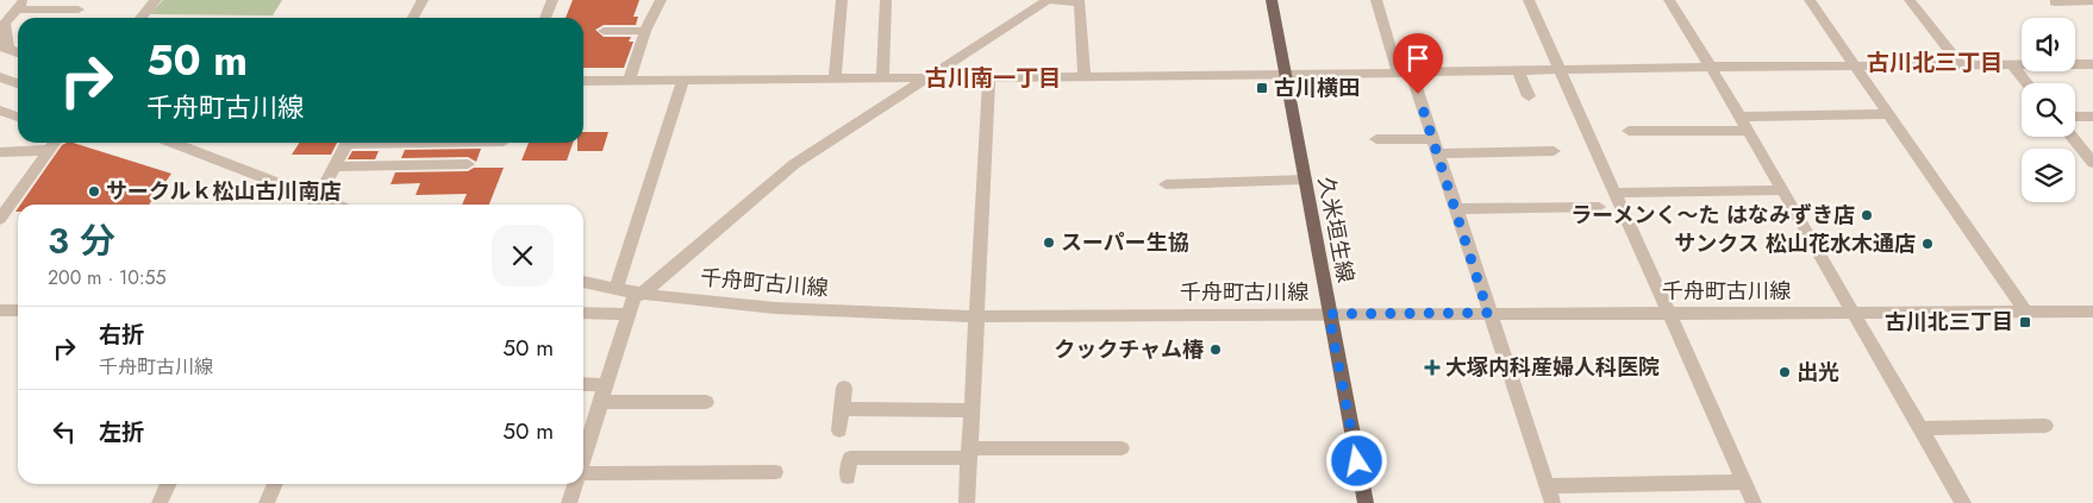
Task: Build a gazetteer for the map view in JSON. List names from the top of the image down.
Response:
{
  "streets": {
    "main road": ["久米垣生線"],
    "street": ["千舟町古川線"]
  },
  "crossings": [
    ["久米垣生線", "千舟町古川線"]
  ],
  "districts": ["古川北三丁目", "古川南一丁目"],
  "places": {
    "transit": ["古川横田", "古川北三丁目"],
    "other": [
      "サークルｋ松山古川南店",
      "ラーメンく～た はなみずき店",
      "スーパー生協",
      "サンクス 松山花水木通店",
      "クックチャム椿",
      "出光"
    ],
    "health": ["大塚内科産婦人科医院"]
  },
  "page": {
    "turn": ["50 m", "千舟町古川線"],
    "heading": ["3 分", "200 m · 10:55"],
    "list": [
      {
        "name": "右折",
        "note": "千舟町古川線",
        "value": "50 m"
      },
      {
        "name": "左折",
        "value": "50 m"
      }
    ]
  }
}
